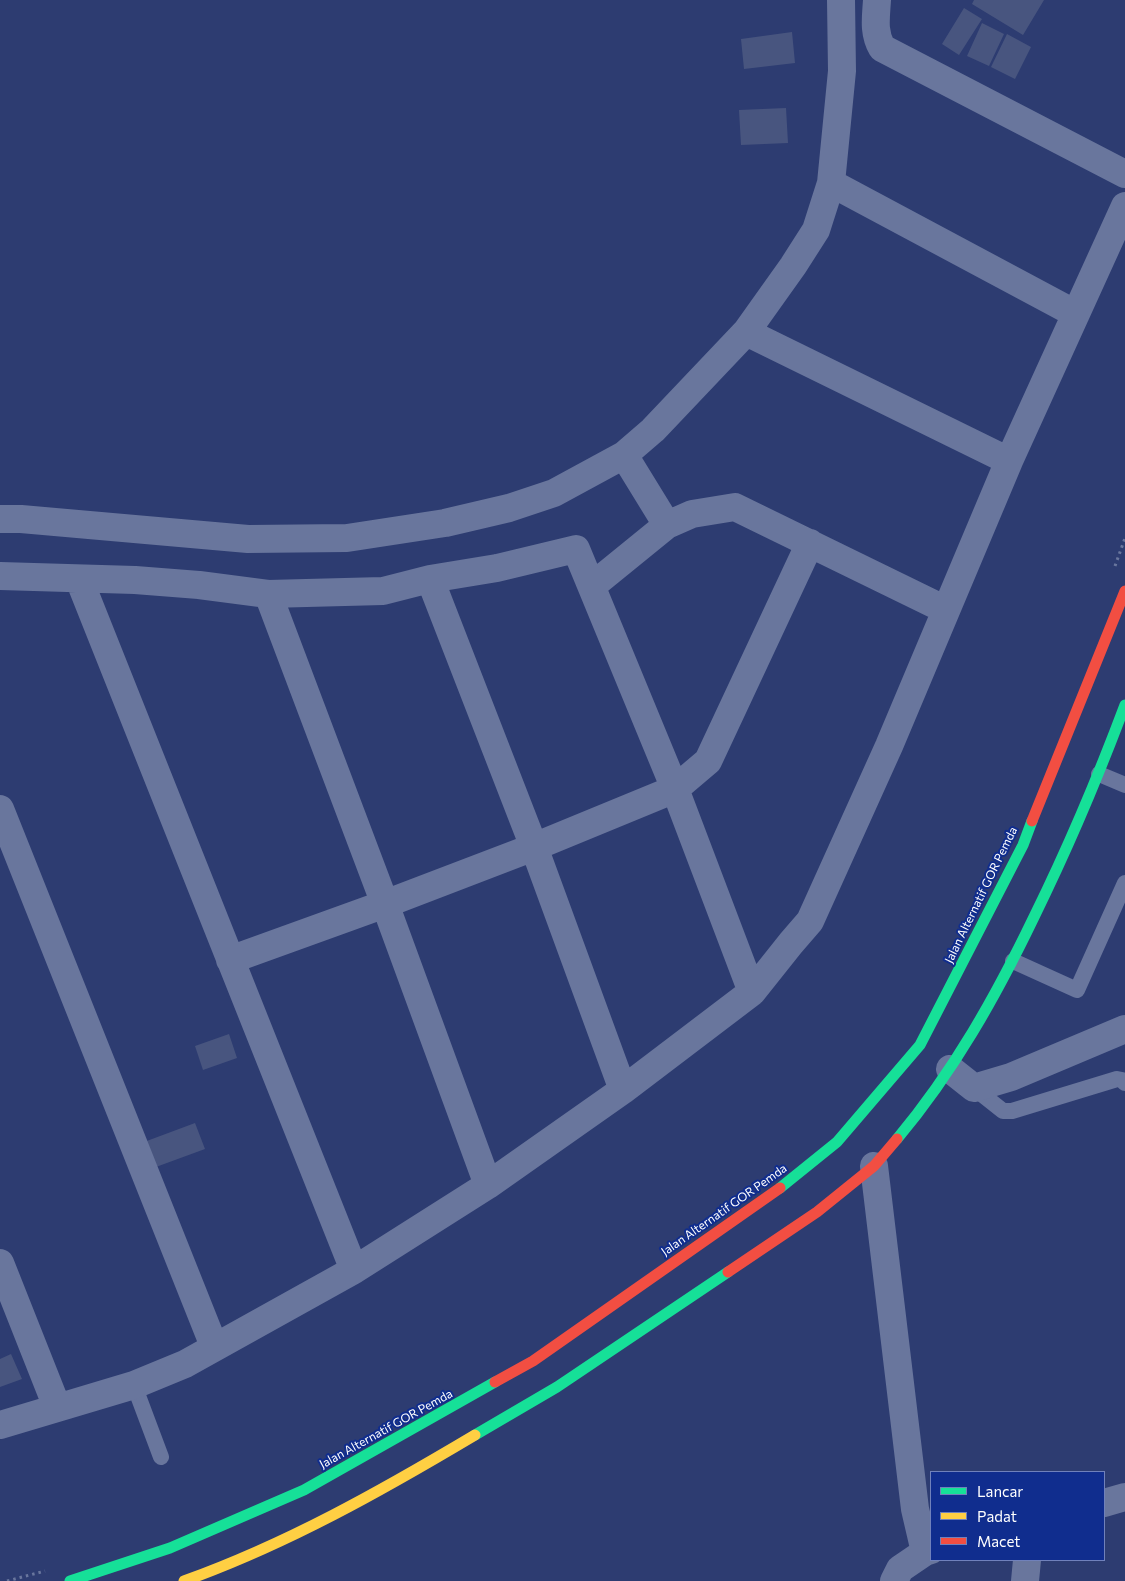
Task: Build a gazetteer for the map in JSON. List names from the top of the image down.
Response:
{
  "streets": {
    "main road": ["Jalan Alternatif GOR Pemda"]
  },
  "legend": ["Lancar", "Padat", "Macet"]
}
